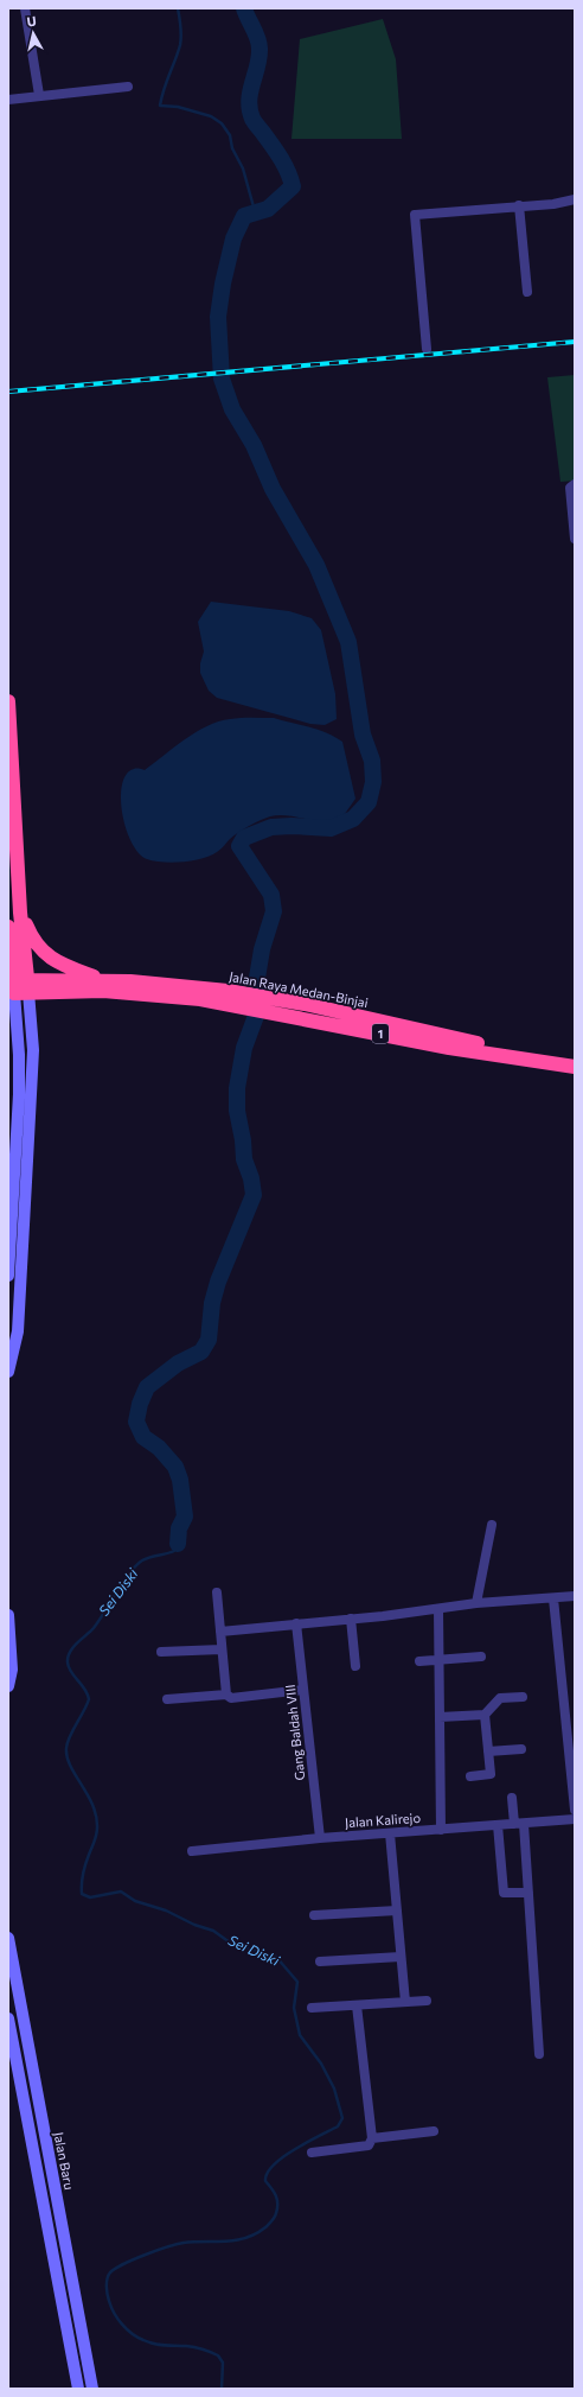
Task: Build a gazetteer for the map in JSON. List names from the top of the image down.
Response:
{
  "streets": {
    "highway": ["Jalan Raya Medan-Binjai", "1"],
    "street": ["Gang Baldah VIII", "Jalan Kalirejo", "Jalan Baru"]
  },
  "crossings": [
    ["Gang Baldah VIII", "Jalan Kalirejo"]
  ],
  "water": ["Sei Diski"],
  "north": "top"
}
